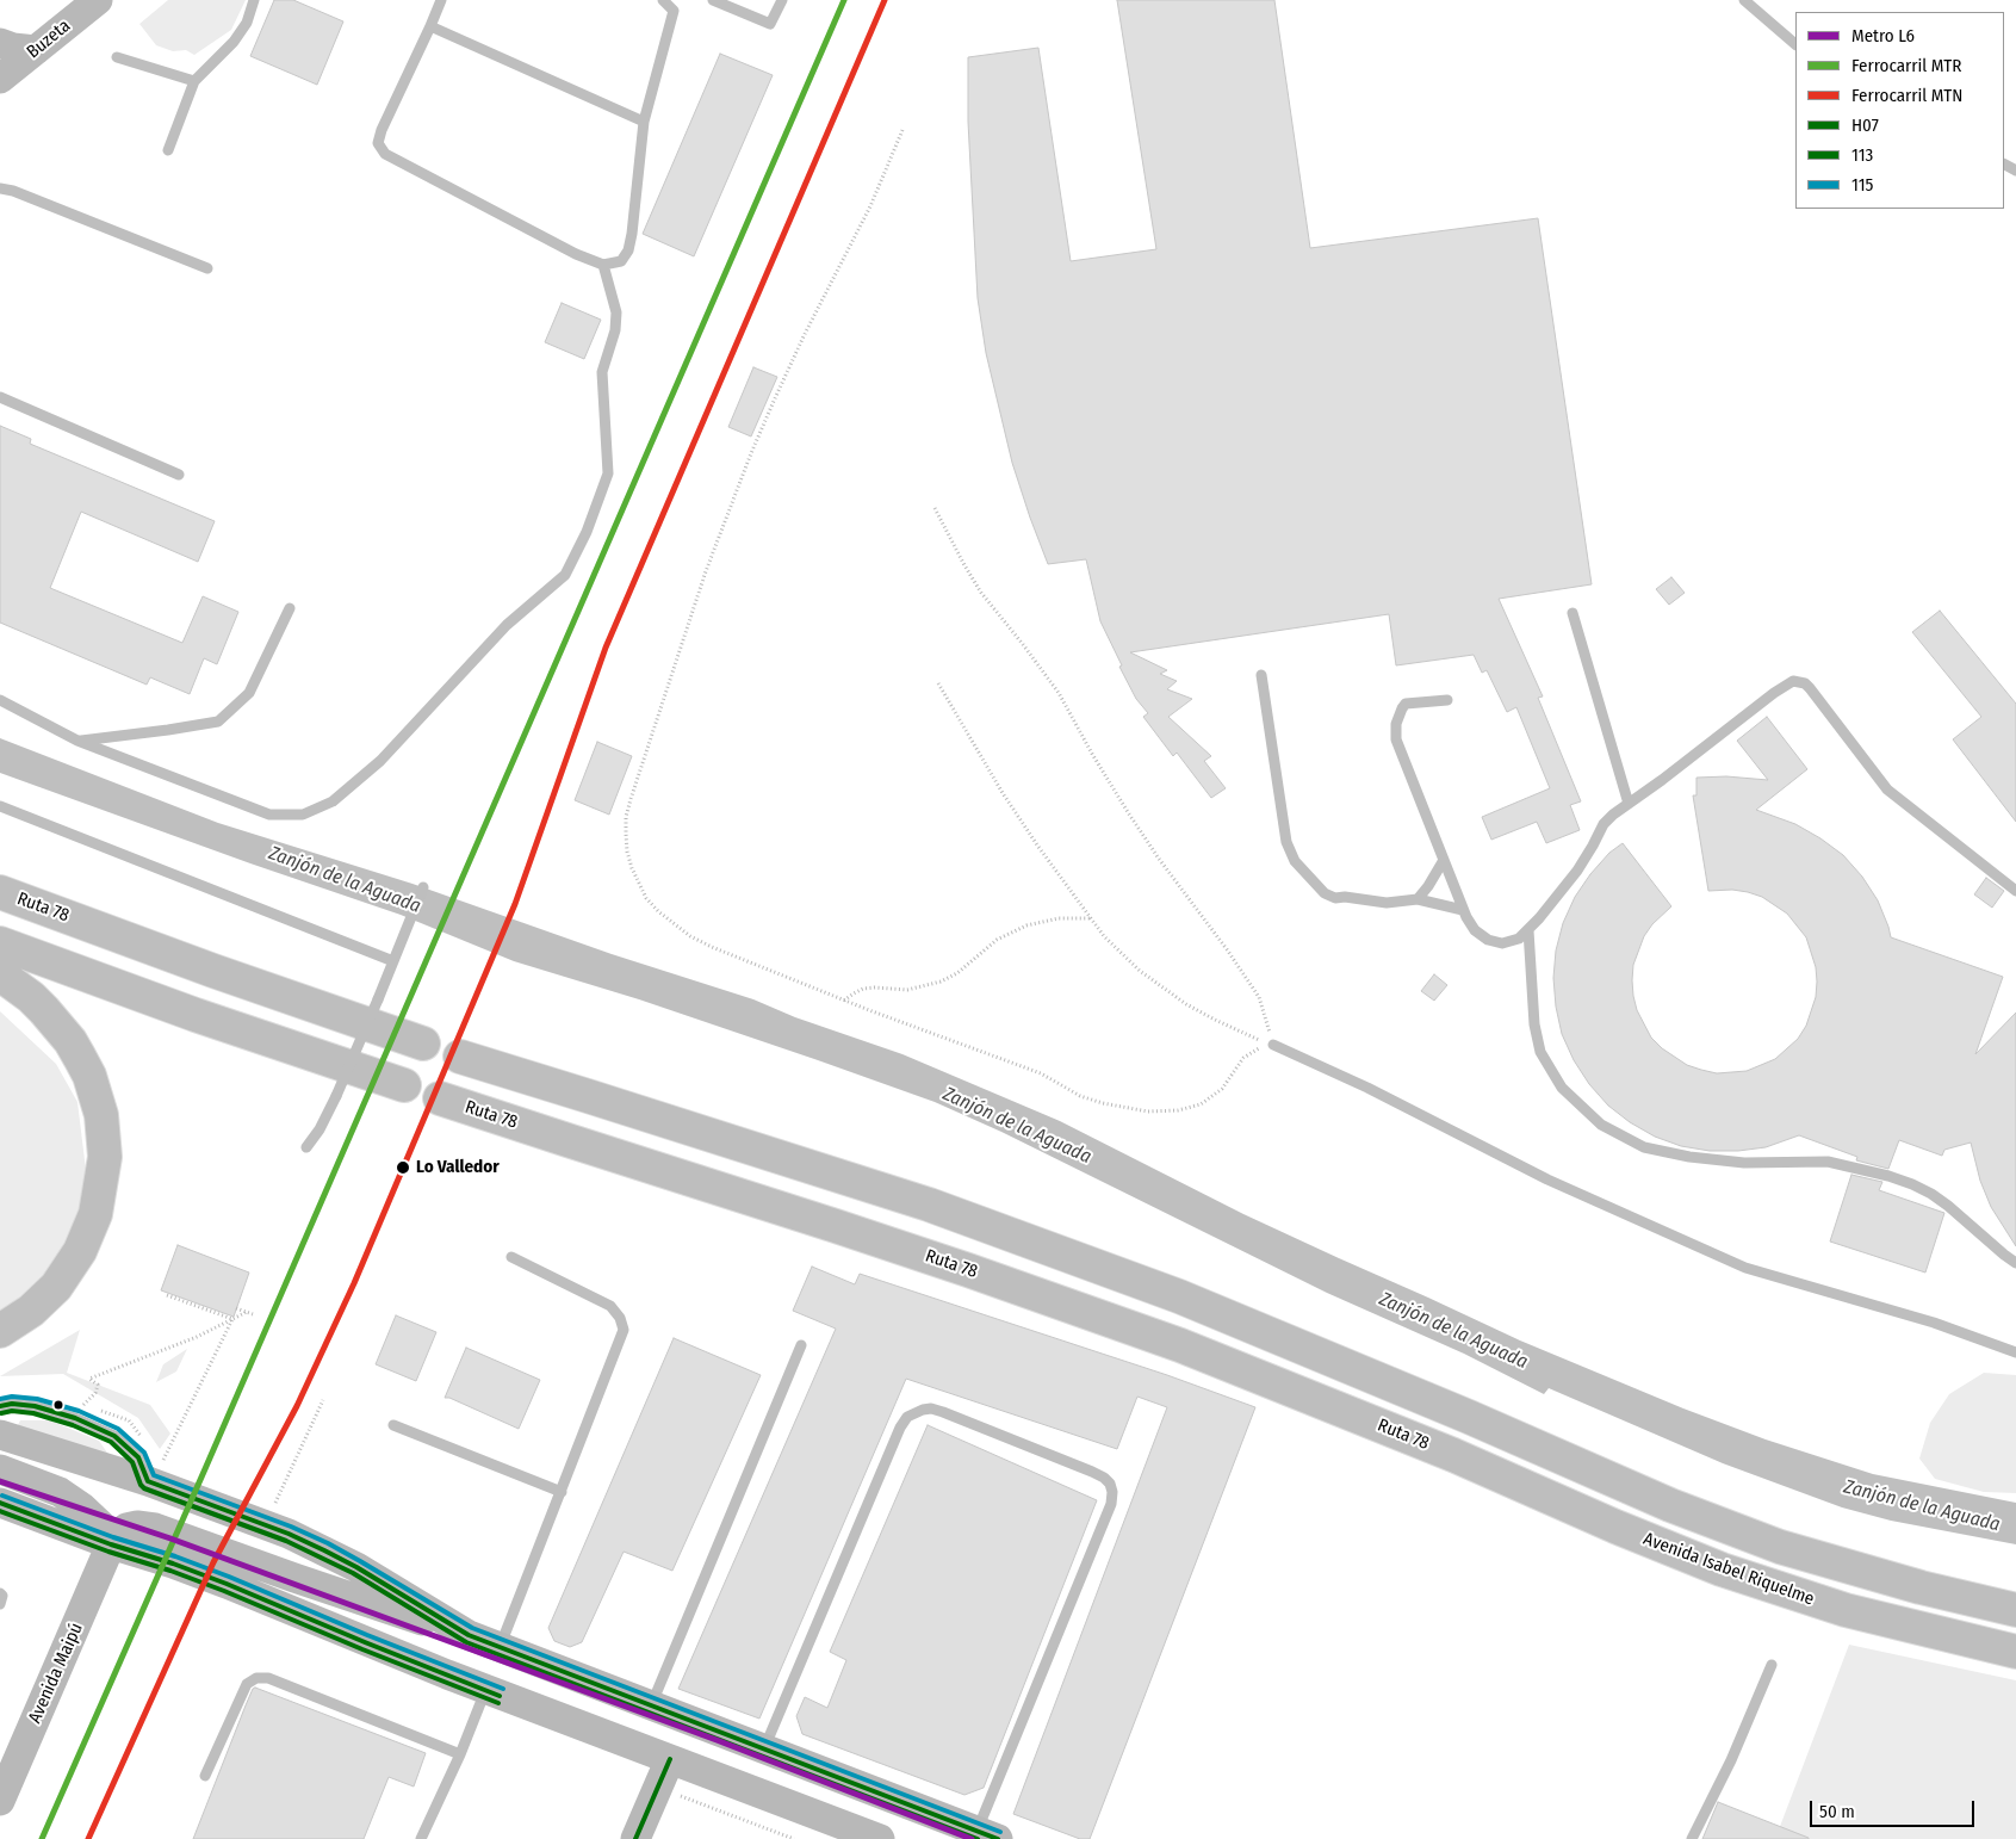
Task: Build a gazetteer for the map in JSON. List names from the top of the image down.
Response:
{
  "streets": {
    "highway": ["Ruta 78", "Avenida Isabel Riquelme"],
    "main road": ["Buzeta", "Avenida Maipú"]
  },
  "crossings": [
    ["Ruta 78", "Avenida Isabel Riquelme"]
  ],
  "water": ["Zanjón de la Aguada"],
  "places": ["Lo Valledor"],
  "lines": [
    "rail line MTR",
    "rail line MTN",
    "transit line 115",
    "transit line H07",
    "transit line 113",
    "metro line L6"
  ],
  "legend": [
    "Metro L6",
    "Ferrocarril MTR",
    "Ferrocarril MTN",
    "H07",
    "113",
    "115"
  ],
  "scale_bar": "50 m"
}
